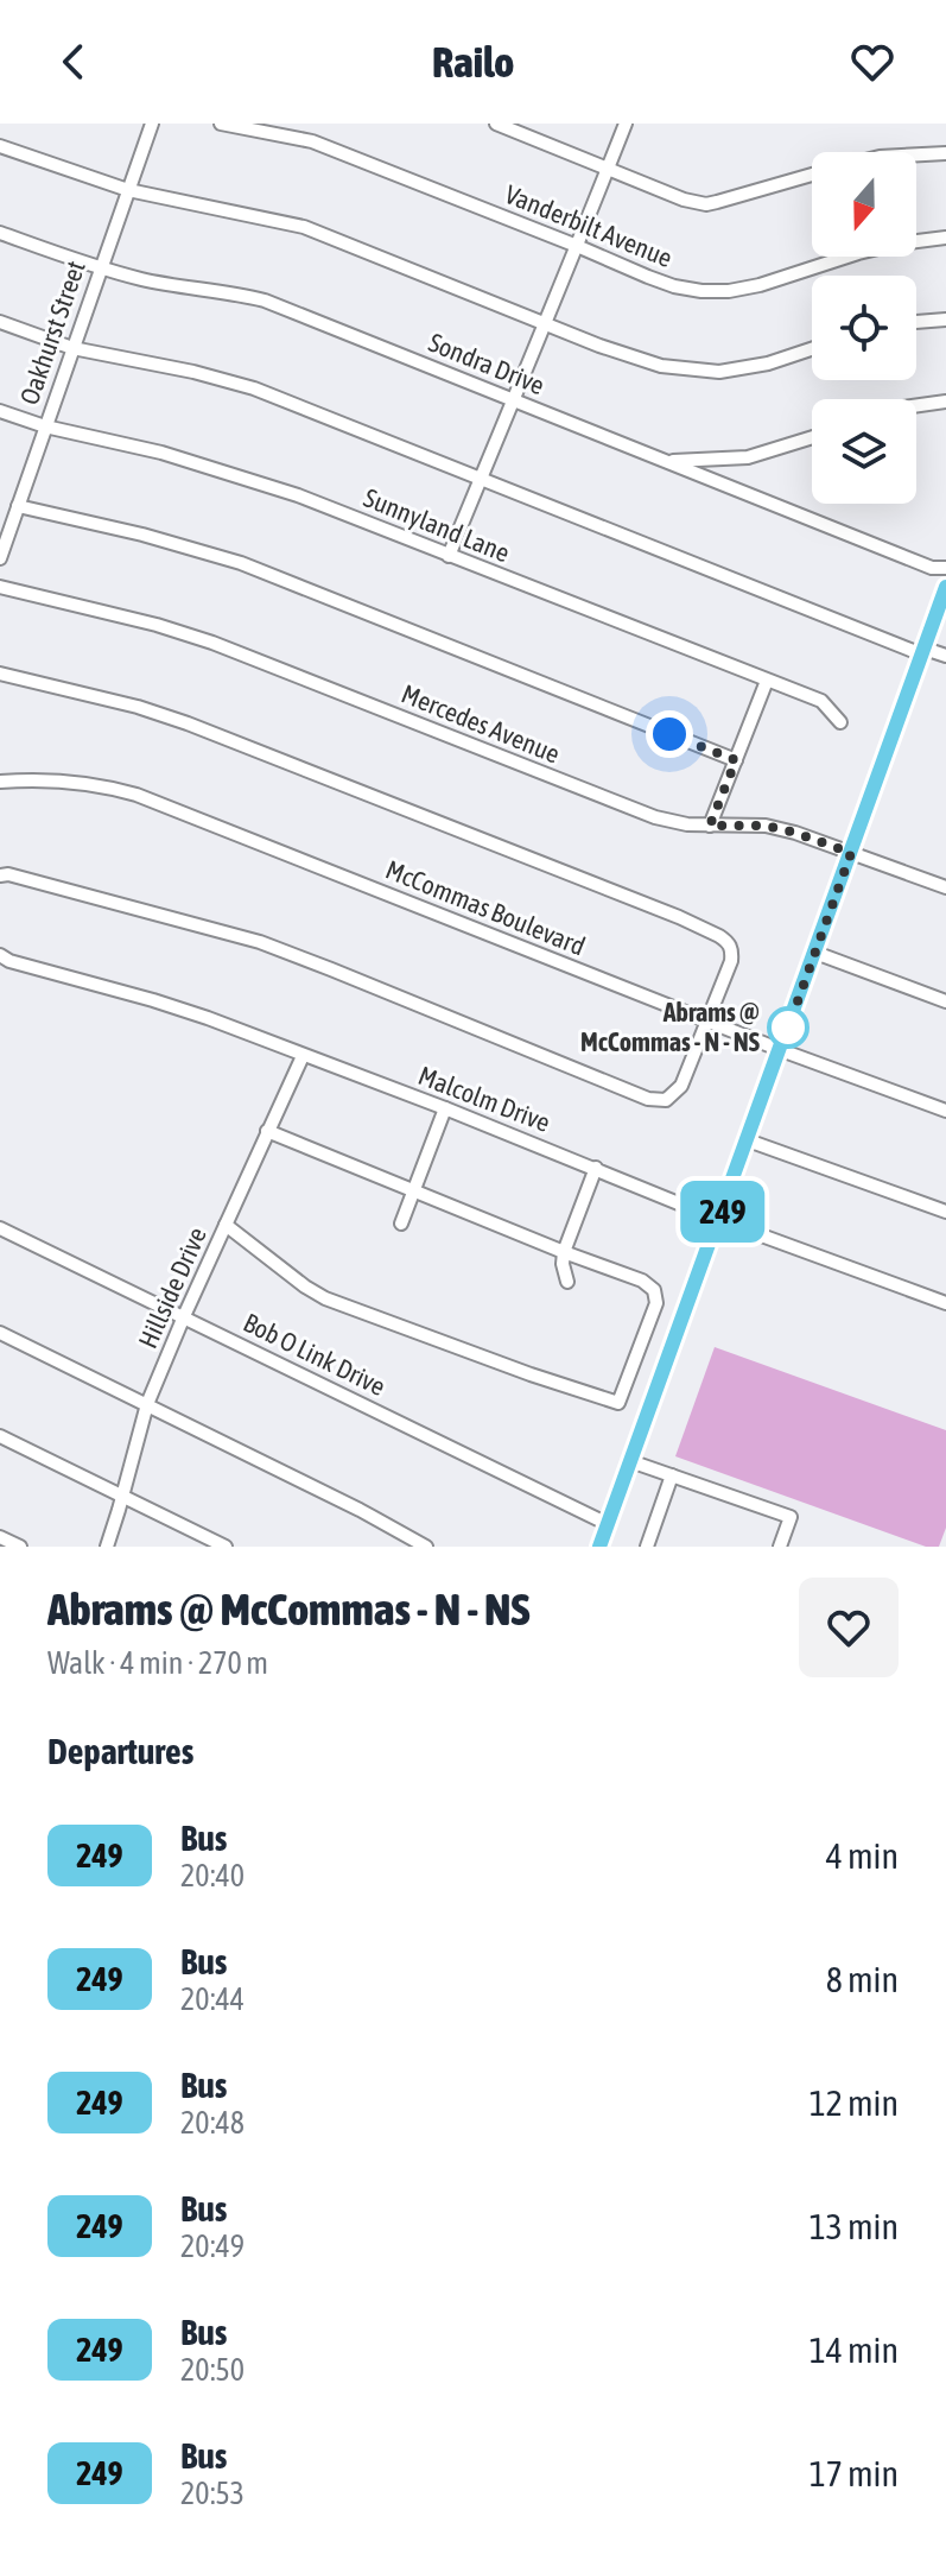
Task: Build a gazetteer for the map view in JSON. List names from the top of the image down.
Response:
{
  "streets": {
    "street": [
      "Vanderbilt Avenue",
      "Oakhurst Street",
      "Sondra Drive",
      "Sunnyland Lane",
      "Mercedes Avenue",
      "McCommas Boulevard",
      "Malcolm Drive",
      "Hillside Drive",
      "Bob O Link Drive"
    ]
  },
  "crossings": [
    ["Oakhurst Street", "Sondra Drive"],
    ["Oakhurst Street", "Sunnyland Lane"],
    ["Malcolm Drive", "Hillside Drive"],
    ["Hillside Drive", "Bob O Link Drive"]
  ],
  "places": ["Abrams @ McCommas - N - NS"],
  "lines": ["bus line 249"],
  "north": "bottom",
  "page": {
    "header": "Railo",
    "on_map": "249",
    "heading": [
      ["Abrams @ McCommas - N - NS", "Walk · 4 min · 270 m"],
      "Departures"
    ],
    "list": [
      {
        "mark": "249",
        "name": "Bus",
        "note": "20:40",
        "value": "4 min"
      },
      {
        "mark": "249",
        "name": "Bus",
        "note": "20:44",
        "value": "8 min"
      },
      {
        "mark": "249",
        "name": "Bus",
        "note": "20:48",
        "value": "12 min"
      },
      {
        "mark": "249",
        "name": "Bus",
        "note": "20:49",
        "value": "13 min"
      },
      {
        "mark": "249",
        "name": "Bus",
        "note": "20:50",
        "value": "14 min"
      },
      {
        "mark": "249",
        "name": "Bus",
        "note": "20:53",
        "value": "17 min"
      }
    ]
  }
}
